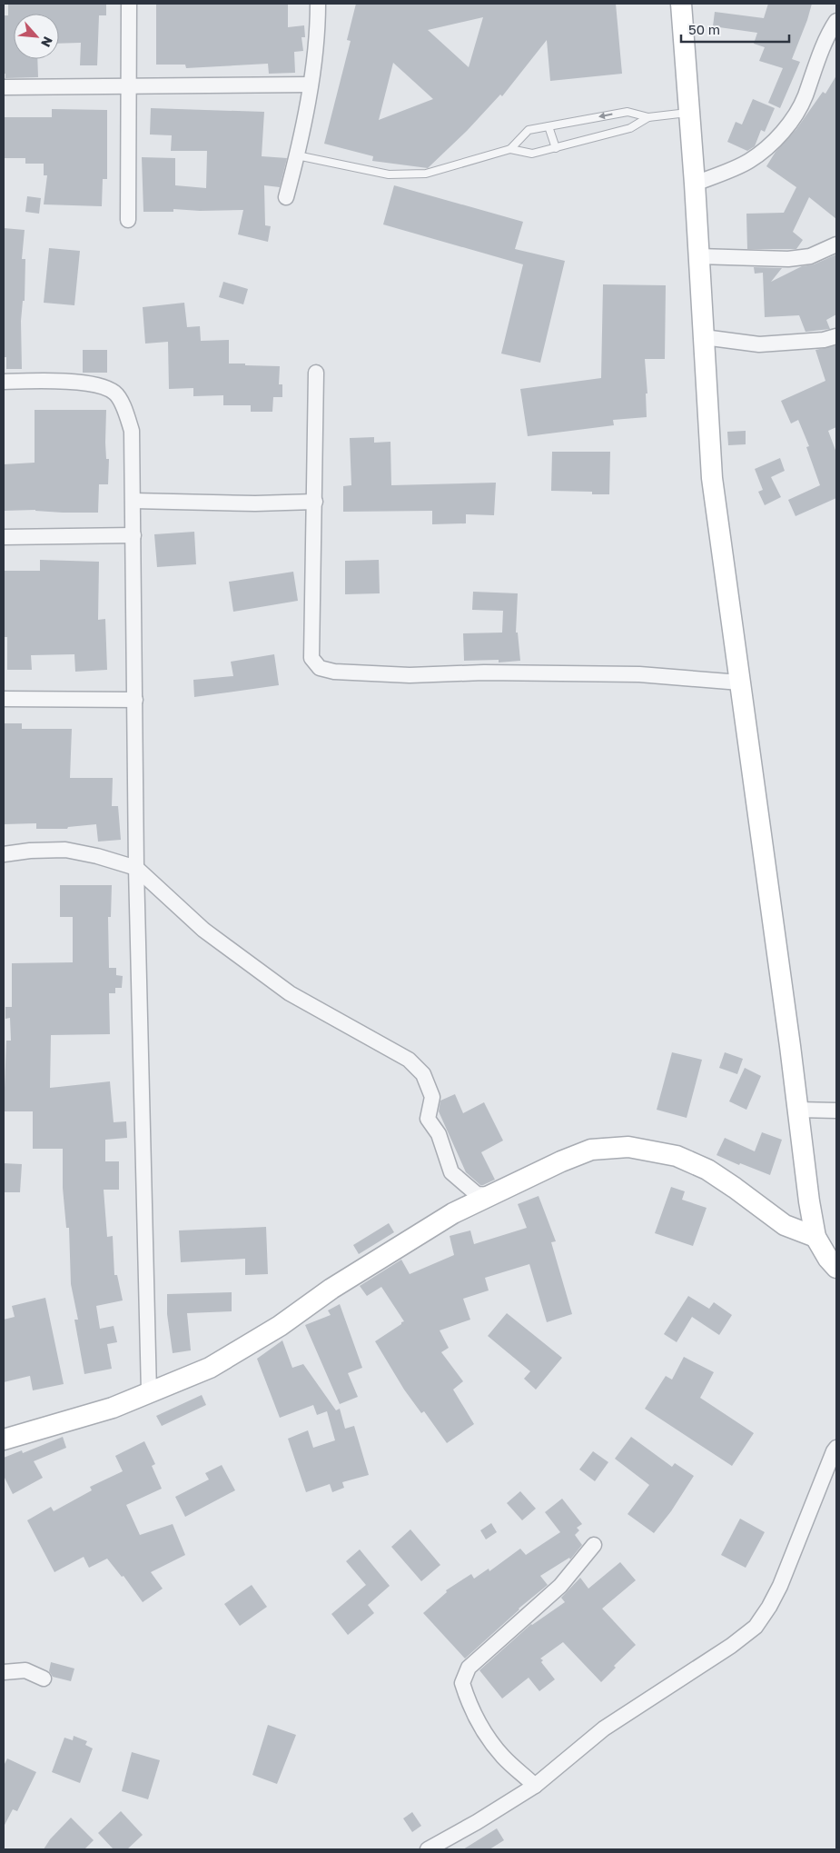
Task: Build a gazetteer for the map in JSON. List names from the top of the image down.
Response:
{
  "scale_bar": "50 m",
  "north": "bottom right"
}
